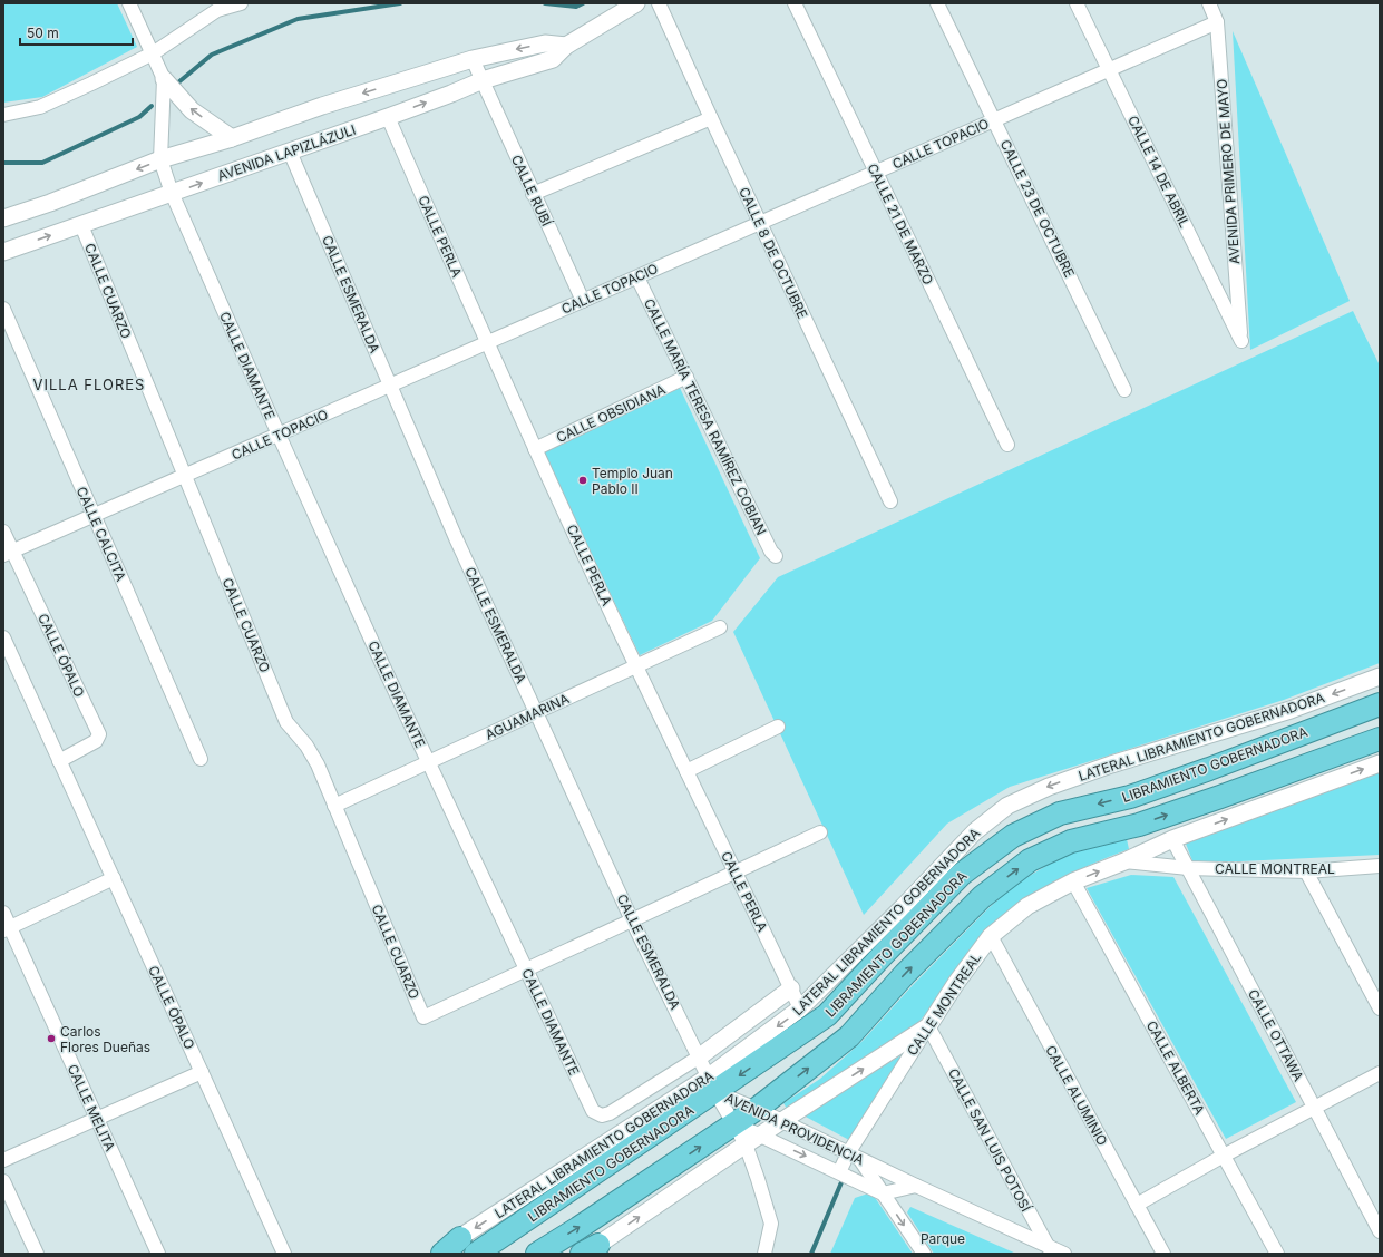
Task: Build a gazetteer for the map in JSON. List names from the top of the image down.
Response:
{
  "streets": {
    "highway": ["LIBRAMIENTO GOBERNADORA"],
    "street": [
      "CALLE TOPACIO",
      "AVENIDA LAPIZLÁZULI",
      "CALLE 14 DE ABRIL",
      "AVENIDA PRIMERO DE MAYO",
      "CALLE RUBÍ",
      "CALLE 23 DE OCTUBRE",
      "CALLE 21 DE MARZO",
      "CALLE PERLA",
      "CALLE 8 DE OCTUBRE",
      "CALLE CUARZO",
      "CALLE ESMERALDA",
      "CALLE DIAMANTE",
      "CALLE OBSIDIANA",
      "CALLE MARÍA TERESA RAMÍREZ COBIAN",
      "CALLE CALCITA",
      "CALLE ÓPALO",
      "AGUAMARINA",
      "LATERAL LIBRAMIENTO GOBERNADORA",
      "CALLE MONTREAL",
      "CALLE OTTAWA",
      "CALLE ALBERTA",
      "CALLE ALUMINIO",
      "CALLE MELITA",
      "AVENIDA PROVIDENCIA",
      "CALLE SAN LUIS POTOSÍ"
    ]
  },
  "crossings": [
    ["CALLE TOPACIO", "CALLE 14 DE ABRIL"],
    ["CALLE TOPACIO", "AVENIDA PRIMERO DE MAYO"],
    ["CALLE TOPACIO", "CALLE RUBÍ"],
    ["CALLE TOPACIO", "CALLE 23 DE OCTUBRE"],
    ["CALLE TOPACIO", "CALLE 21 DE MARZO"],
    ["CALLE TOPACIO", "CALLE PERLA"],
    ["CALLE TOPACIO", "CALLE 8 DE OCTUBRE"],
    ["CALLE TOPACIO", "CALLE CUARZO"],
    ["CALLE TOPACIO", "CALLE ESMERALDA"],
    ["CALLE TOPACIO", "CALLE DIAMANTE"],
    ["CALLE TOPACIO", "CALLE MARÍA TERESA RAMÍREZ COBIAN"],
    ["CALLE TOPACIO", "CALLE CALCITA"],
    ["CALLE TOPACIO", "CALLE ÓPALO"],
    ["AVENIDA LAPIZLÁZULI", "CALLE RUBÍ"],
    ["AVENIDA LAPIZLÁZULI", "CALLE PERLA"],
    ["AVENIDA LAPIZLÁZULI", "CALLE CUARZO"],
    ["AVENIDA LAPIZLÁZULI", "CALLE ESMERALDA"],
    ["AVENIDA LAPIZLÁZULI", "CALLE DIAMANTE"],
    ["CALLE 14 DE ABRIL", "AVENIDA PRIMERO DE MAYO"],
    ["CALLE PERLA", "CALLE OBSIDIANA"],
    ["CALLE PERLA", "AGUAMARINA"],
    ["CALLE PERLA", "LATERAL LIBRAMIENTO GOBERNADORA"],
    ["CALLE CUARZO", "CALLE DIAMANTE"],
    ["CALLE CUARZO", "AGUAMARINA"],
    ["CALLE ESMERALDA", "CALLE DIAMANTE"],
    ["CALLE ESMERALDA", "AGUAMARINA"],
    ["CALLE ESMERALDA", "LATERAL LIBRAMIENTO GOBERNADORA"],
    ["CALLE ESMERALDA", "LIBRAMIENTO GOBERNADORA"],
    ["CALLE ESMERALDA", "AVENIDA PROVIDENCIA"],
    ["CALLE DIAMANTE", "AGUAMARINA"],
    ["CALLE OBSIDIANA", "CALLE MARÍA TERESA RAMÍREZ COBIAN"],
    ["LATERAL LIBRAMIENTO GOBERNADORA", "LIBRAMIENTO GOBERNADORA"],
    ["LATERAL LIBRAMIENTO GOBERNADORA", "AVENIDA PROVIDENCIA"],
    ["LIBRAMIENTO GOBERNADORA", "AVENIDA PROVIDENCIA"],
    ["CALLE MONTREAL", "CALLE OTTAWA"],
    ["CALLE MONTREAL", "CALLE ALBERTA"],
    ["CALLE MONTREAL", "CALLE ALUMINIO"],
    ["CALLE MONTREAL", "AVENIDA PROVIDENCIA"],
    ["CALLE MONTREAL", "CALLE SAN LUIS POTOSÍ"],
    ["AVENIDA PROVIDENCIA", "CALLE SAN LUIS POTOSÍ"]
  ],
  "districts": ["VILLA FLORES"],
  "parks": ["Parque"],
  "places": ["Templo Juan Pablo II", "Carlos Flores Dueñas"],
  "scale_bar": "50 m"
}
